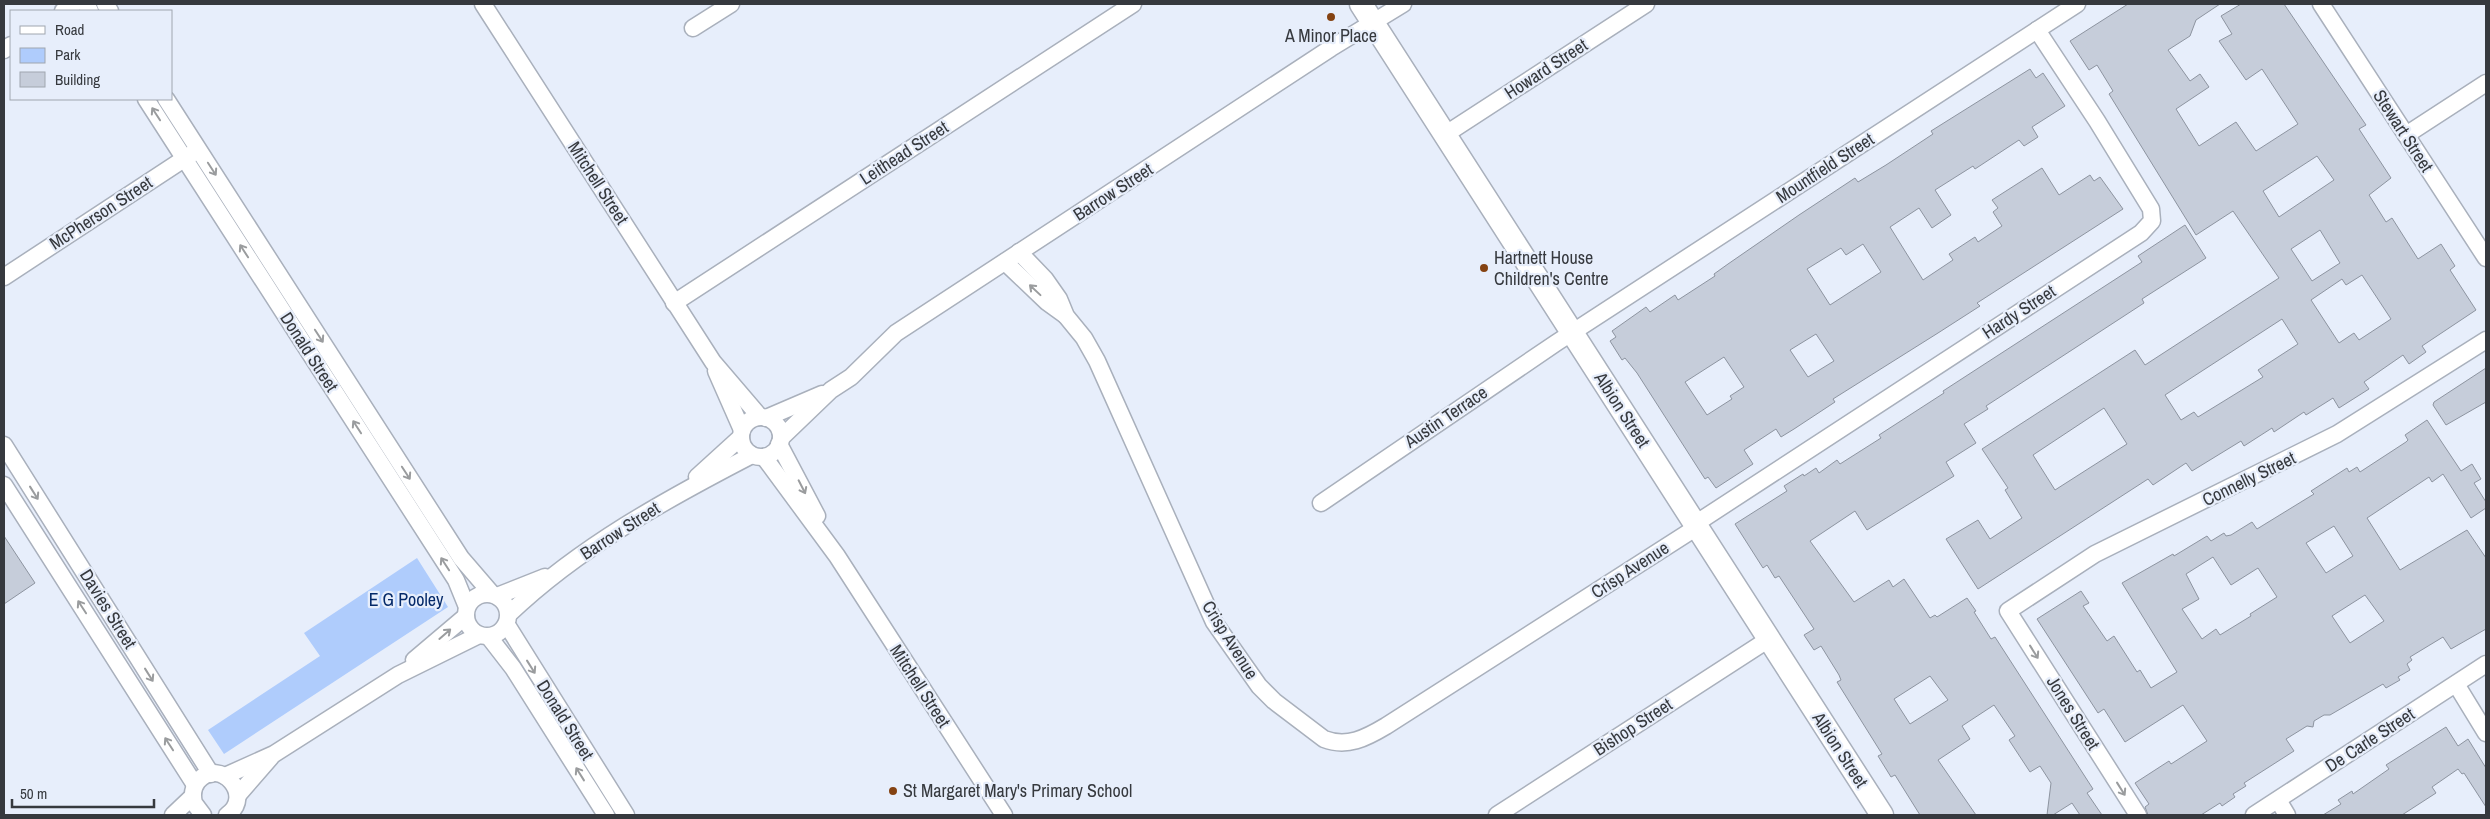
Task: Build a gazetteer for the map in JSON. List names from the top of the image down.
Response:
{
  "streets": {
    "street": [
      "Howard Street",
      "Stewart Street",
      "Leithead Street",
      "Mountfield Street",
      "Mitchell Street",
      "Barrow Street",
      "McPherson Street",
      "Hardy Street",
      "Donald Street",
      "Albion Street",
      "Austin Terrace",
      "Connelly Street",
      "Crisp Avenue",
      "Davies Street",
      "Jones Street",
      "Bishop Street",
      "De Carle Street"
    ]
  },
  "crossings": [
    ["Howard Street", "Albion Street"],
    ["Leithead Street", "Mitchell Street"],
    ["Mountfield Street", "Hardy Street"],
    ["Mountfield Street", "Albion Street"],
    ["Mountfield Street", "Austin Terrace"],
    ["Mitchell Street", "Barrow Street"],
    ["Barrow Street", "Donald Street"],
    ["Barrow Street", "Albion Street"],
    ["Barrow Street", "Crisp Avenue"],
    ["McPherson Street", "Donald Street"],
    ["Hardy Street", "Albion Street"],
    ["Hardy Street", "Crisp Avenue"],
    ["Albion Street", "Austin Terrace"],
    ["Albion Street", "Crisp Avenue"],
    ["Albion Street", "Bishop Street"],
    ["Connelly Street", "Jones Street"]
  ],
  "one_way": ["Jones Street"],
  "parks": ["E G Pooley"],
  "places": ["A Minor Place", "Hartnett House Children's Centre", "St Margaret Mary's Primary School"],
  "legend": ["Road", "Park", "Building"],
  "scale_bar": "50 m"
}
